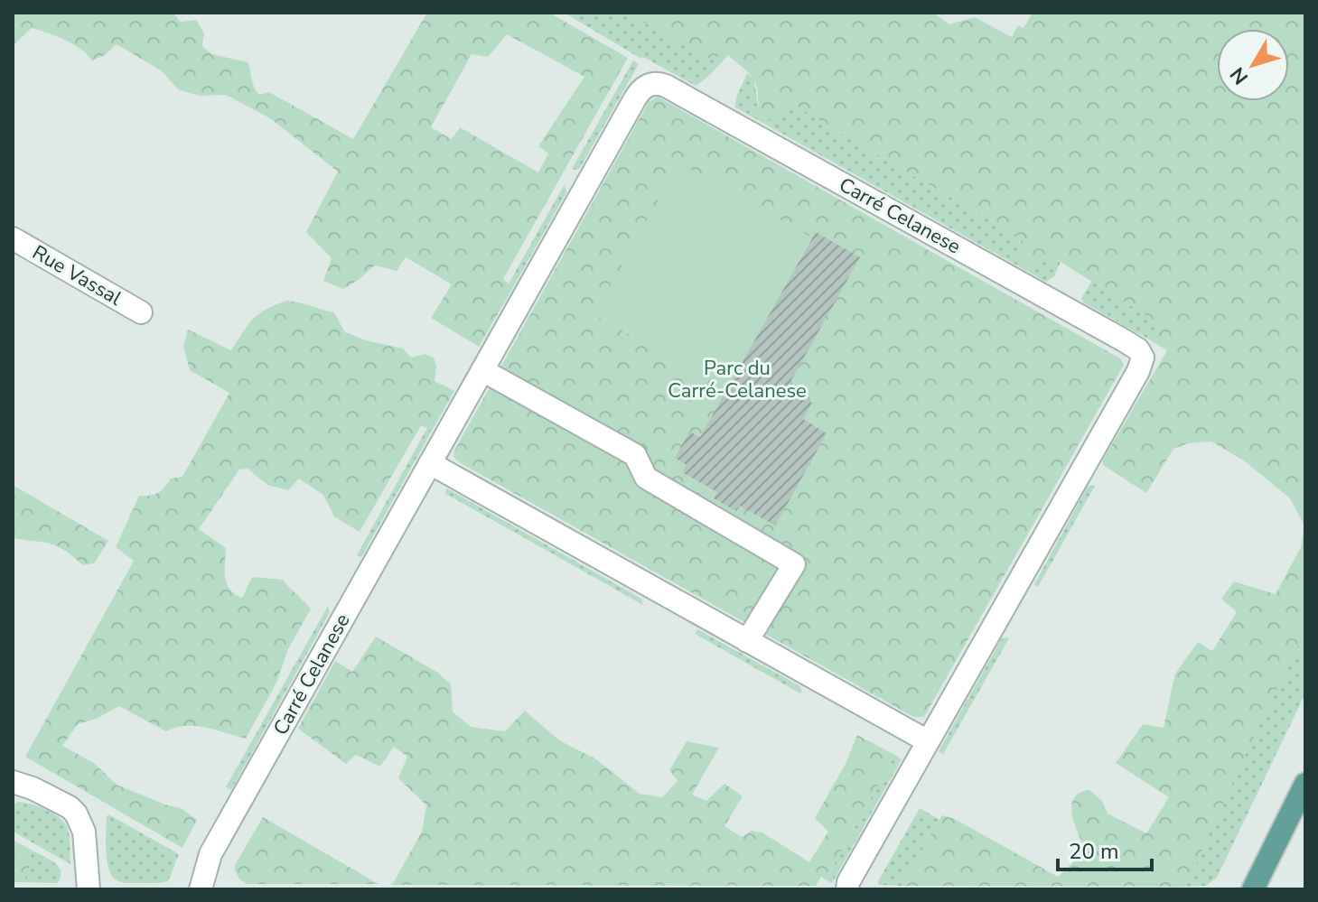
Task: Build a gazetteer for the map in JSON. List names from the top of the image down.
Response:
{
  "streets": {
    "street": ["Carré Celanese", "Rue Vassal"]
  },
  "parks": ["Parc du Carré-Celanese"],
  "scale_bar": "20 m",
  "north": "bottom left"
}
